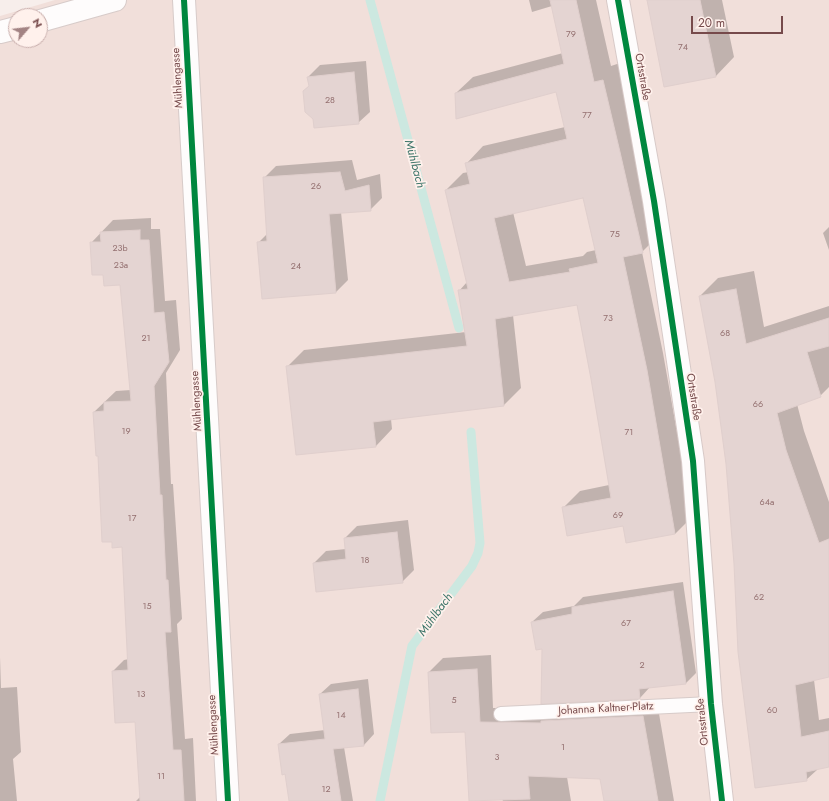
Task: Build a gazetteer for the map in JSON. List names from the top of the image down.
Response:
{
  "streets": {
    "street": ["Ortsstraße", "Mühlengasse"],
    "lane": ["Johanna Kaltner-Platz"]
  },
  "crossings": [
    ["Ortsstraße", "Johanna Kaltner-Platz"]
  ],
  "water": ["Mühlbach"],
  "house_numbers": [
    "79",
    "74",
    "28",
    "77",
    "26",
    "75",
    "23b",
    "23a",
    "24",
    "73",
    "68",
    "21",
    "66",
    "19",
    "71",
    "64a",
    "69",
    "17",
    "18",
    "62",
    "15",
    "67",
    "2",
    "13",
    "5",
    "60",
    "14",
    "1",
    "3",
    "11",
    "12"
  ],
  "scale_bar": "20 m",
  "north": "top right"
}
